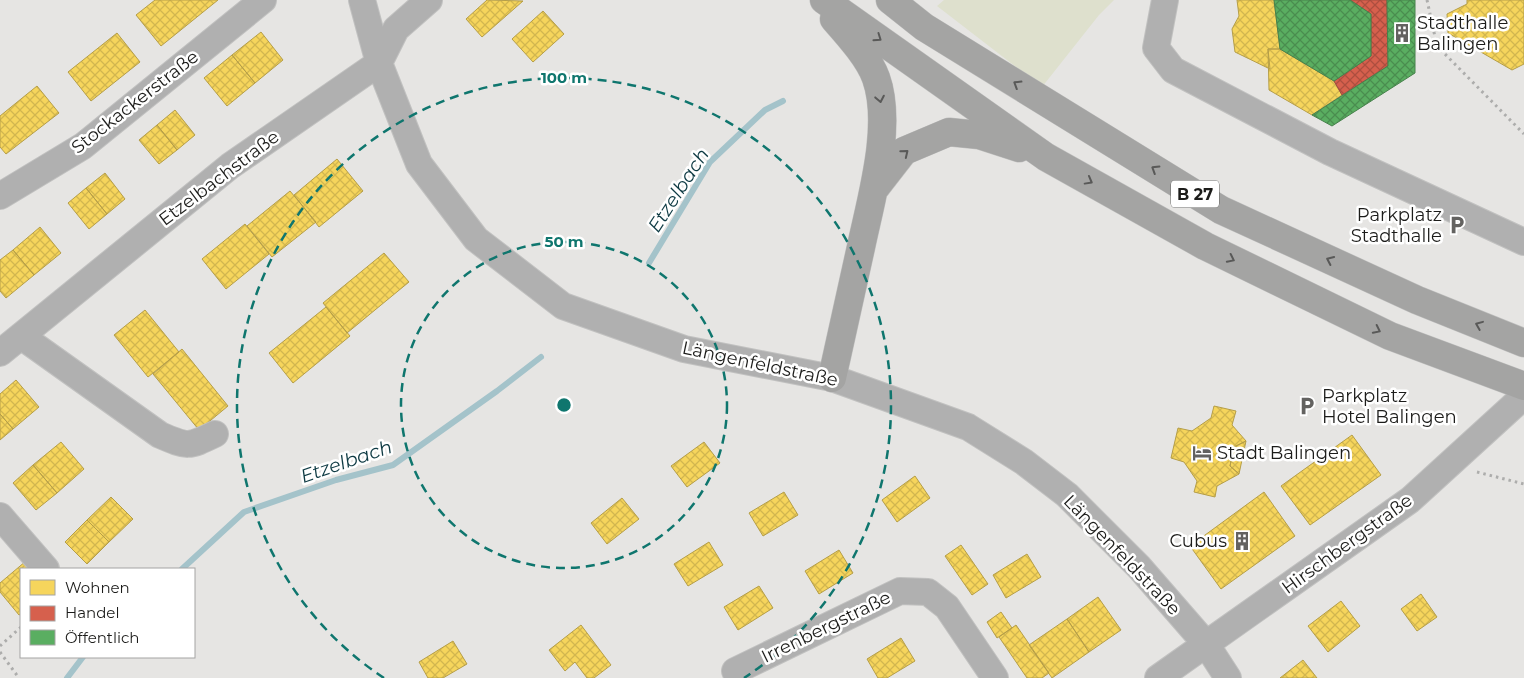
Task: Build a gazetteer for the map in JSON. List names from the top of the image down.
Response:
{
  "streets": {
    "highway": ["B 27"],
    "street": [
      "Stockackerstraße",
      "Etzelbachstraße",
      "Längenfeldstraße",
      "Hirschbergstraße",
      "Irrenbergstraße"
    ]
  },
  "crossings": [
    ["Etzelbachstraße", "Längenfeldstraße"],
    ["Längenfeldstraße", "Hirschbergstraße"]
  ],
  "water": ["Etzelbach"],
  "places": {
    "building": ["Stadthalle Balingen", "Cubus"],
    "parking": ["Parkplatz Stadthalle", "Parkplatz Hotel Balingen"],
    "hotel": ["Stadt Balingen"]
  },
  "legend": ["Wohnen", "Handel", "Öffentlich"],
  "rings": ["100 m", "50 m"]
}
